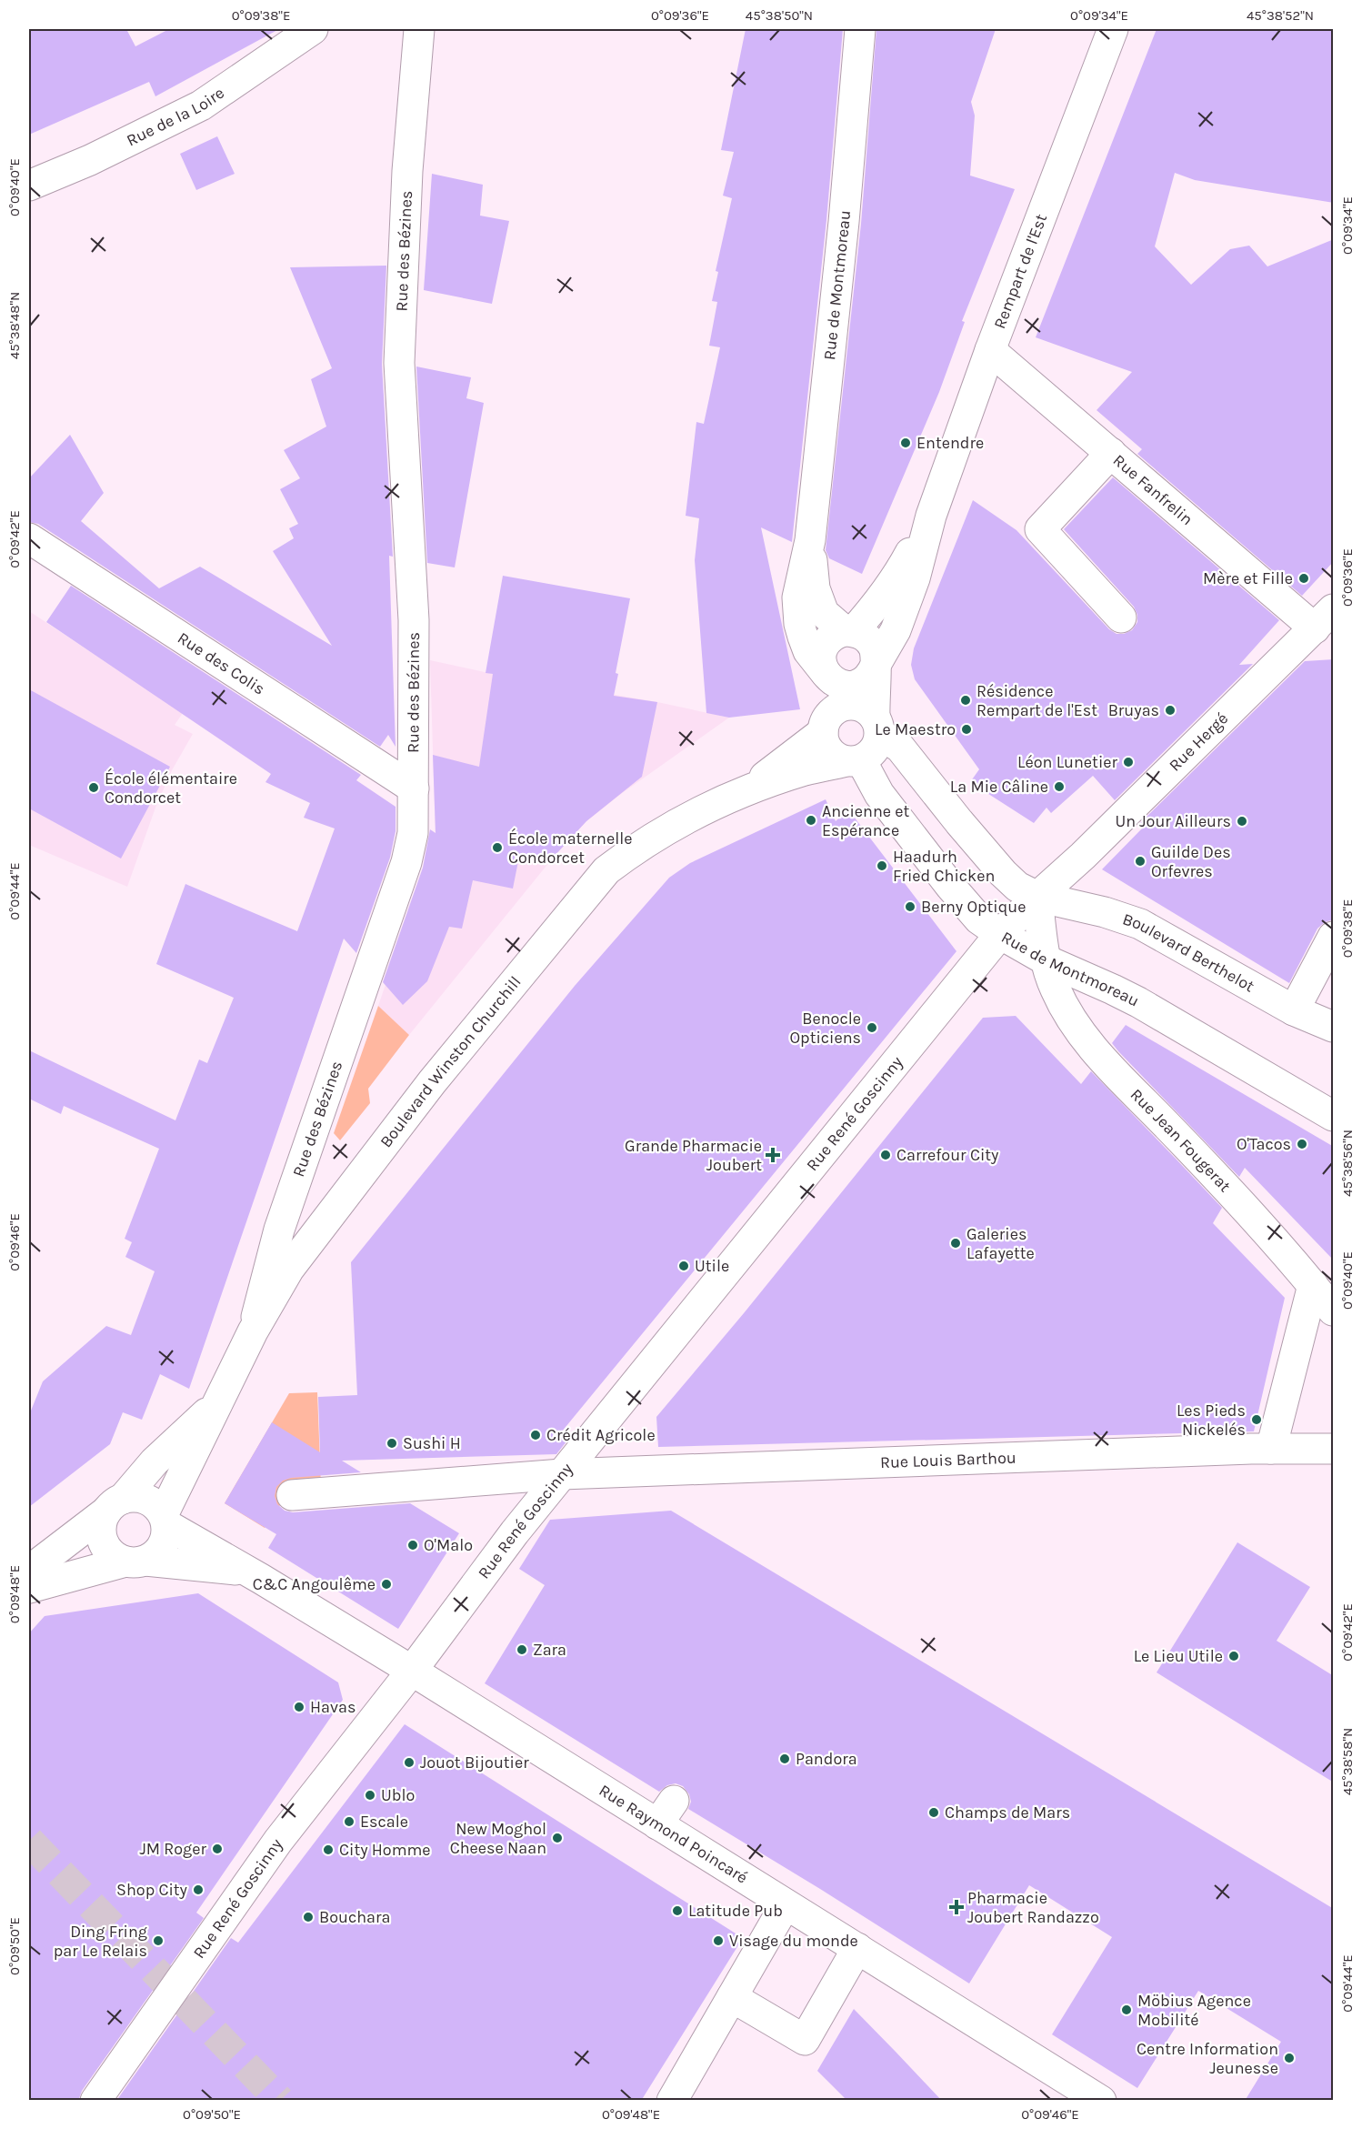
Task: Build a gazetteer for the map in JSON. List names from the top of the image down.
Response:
{
  "streets": {
    "street": [
      "Rue de la Loire",
      "Rue des Bézines",
      "Rempart de l'Est",
      "Rue de Montmoreau",
      "Rue Fanfrelin",
      "Rue des Colis",
      "Rue Hergé",
      "Boulevard Berthelot",
      "Boulevard Winston Churchill",
      "Rue René Goscinny",
      "Rue Jean Fougerat",
      "Rue Louis Barthou",
      "Rue Raymond Poincaré"
    ]
  },
  "crossings": [
    ["Rue des Bézines", "Rue des Colis"],
    ["Rue des Bézines", "Boulevard Winston Churchill"],
    ["Rempart de l'Est", "Rue de Montmoreau"],
    ["Rempart de l'Est", "Rue Fanfrelin"],
    ["Rue de Montmoreau", "Rue Hergé"],
    ["Rue de Montmoreau", "Boulevard Berthelot"],
    ["Rue de Montmoreau", "Boulevard Winston Churchill"],
    ["Rue de Montmoreau", "Rue René Goscinny"],
    ["Rue de Montmoreau", "Rue Jean Fougerat"],
    ["Rue Fanfrelin", "Rue Hergé"],
    ["Rue Hergé", "Boulevard Berthelot"],
    ["Rue Hergé", "Rue René Goscinny"],
    ["Rue Hergé", "Rue Jean Fougerat"],
    ["Boulevard Berthelot", "Boulevard Winston Churchill"],
    ["Boulevard Berthelot", "Rue Jean Fougerat"],
    ["Boulevard Winston Churchill", "Rue Raymond Poincaré"],
    ["Rue René Goscinny", "Rue Louis Barthou"],
    ["Rue René Goscinny", "Rue Raymond Poincaré"]
  ],
  "places": {
    "other": [
      "Entendre",
      "Mère et Fille",
      "Résidence Rempart de l'Est",
      "Bruyas",
      "Le Maestro",
      "Léon Lunetier",
      "La Mie Câline",
      "École élémentaire Condorcet",
      "Ancienne et Espérance",
      "Un Jour Ailleurs",
      "École maternelle Condorcet",
      "Guilde Des Orfevres",
      "Haadurh Fried Chicken",
      "Berny Optique",
      "Benocle Opticiens",
      "O'Tacos",
      "Carrefour City",
      "Galeries Lafayette",
      "Utile",
      "Les Pieds Nickelés",
      "Crédit Agricole",
      "Sushi H",
      "O'Malo",
      "C&C Angoulême",
      "Zara",
      "Le Lieu Utile",
      "Havas",
      "Pandora",
      "Jouot Bijoutier",
      "Ublo",
      "Champs de Mars",
      "Escale",
      "New Moghol Cheese Naan",
      "JM Roger",
      "City Homme",
      "Shop City",
      "Latitude Pub",
      "Bouchara",
      "Ding Fring par Le Relais",
      "Visage du monde",
      "Möbius Agence Mobilité",
      "Centre Information Jeunesse"
    ],
    "health": ["Grande Pharmacie Joubert", "Pharmacie Joubert Randazzo"]
  },
  "coordinates": [
    "0°09'38\"E",
    "0°09'36\"E",
    "45°38'50\"N",
    "0°09'34\"E",
    "45°38'52\"N",
    "0°09'40\"E",
    "45°38'48\"N",
    "0°09'42\"E",
    "0°09'44\"E",
    "45°38'56\"N",
    "0°09'46\"E",
    "0°09'48\"E",
    "45°38'58\"N",
    "0°09'50\"E"
  ]
}
